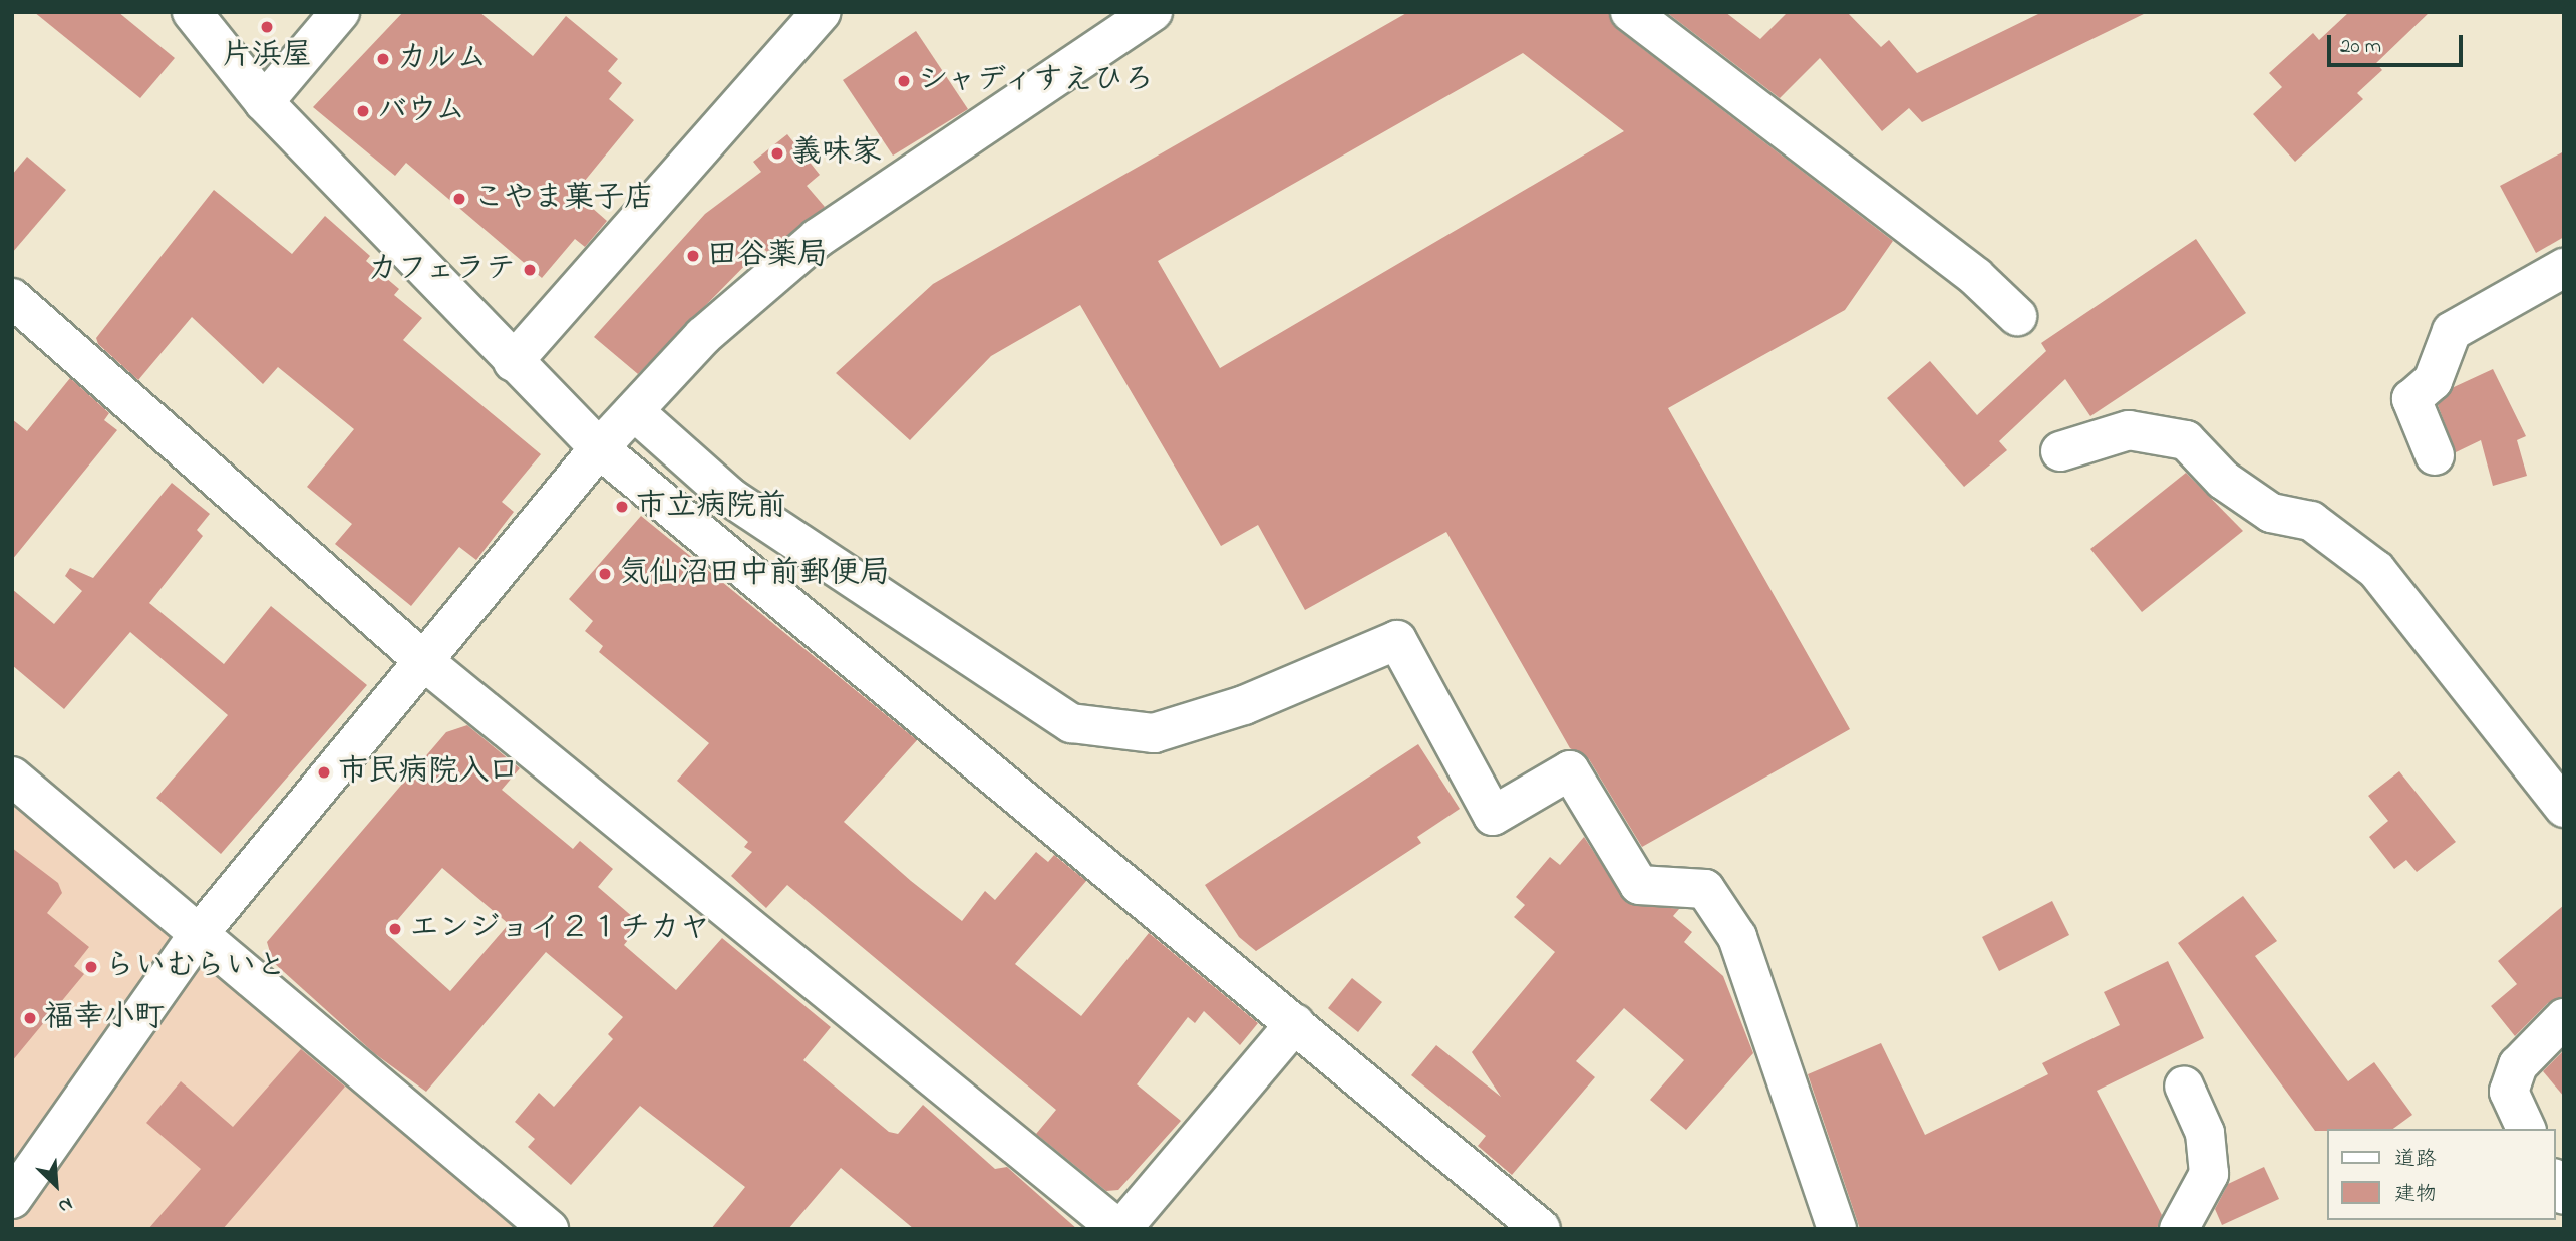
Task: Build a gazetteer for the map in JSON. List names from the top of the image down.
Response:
{
  "places": [
    "片浜屋",
    "カルム",
    "シャディすえひろ",
    "バウム",
    "義味家",
    "こやま菓子店",
    "田谷薬局",
    "カフェラテ",
    "市立病院前",
    "気仙沼田中前郵便局",
    "市民病院入口",
    "エンジョイ２１チカヤ",
    "らいむらいと",
    "福幸小町"
  ],
  "legend": ["道路", "建物"],
  "scale_bar": "20 m",
  "north": "bottom right"
}
